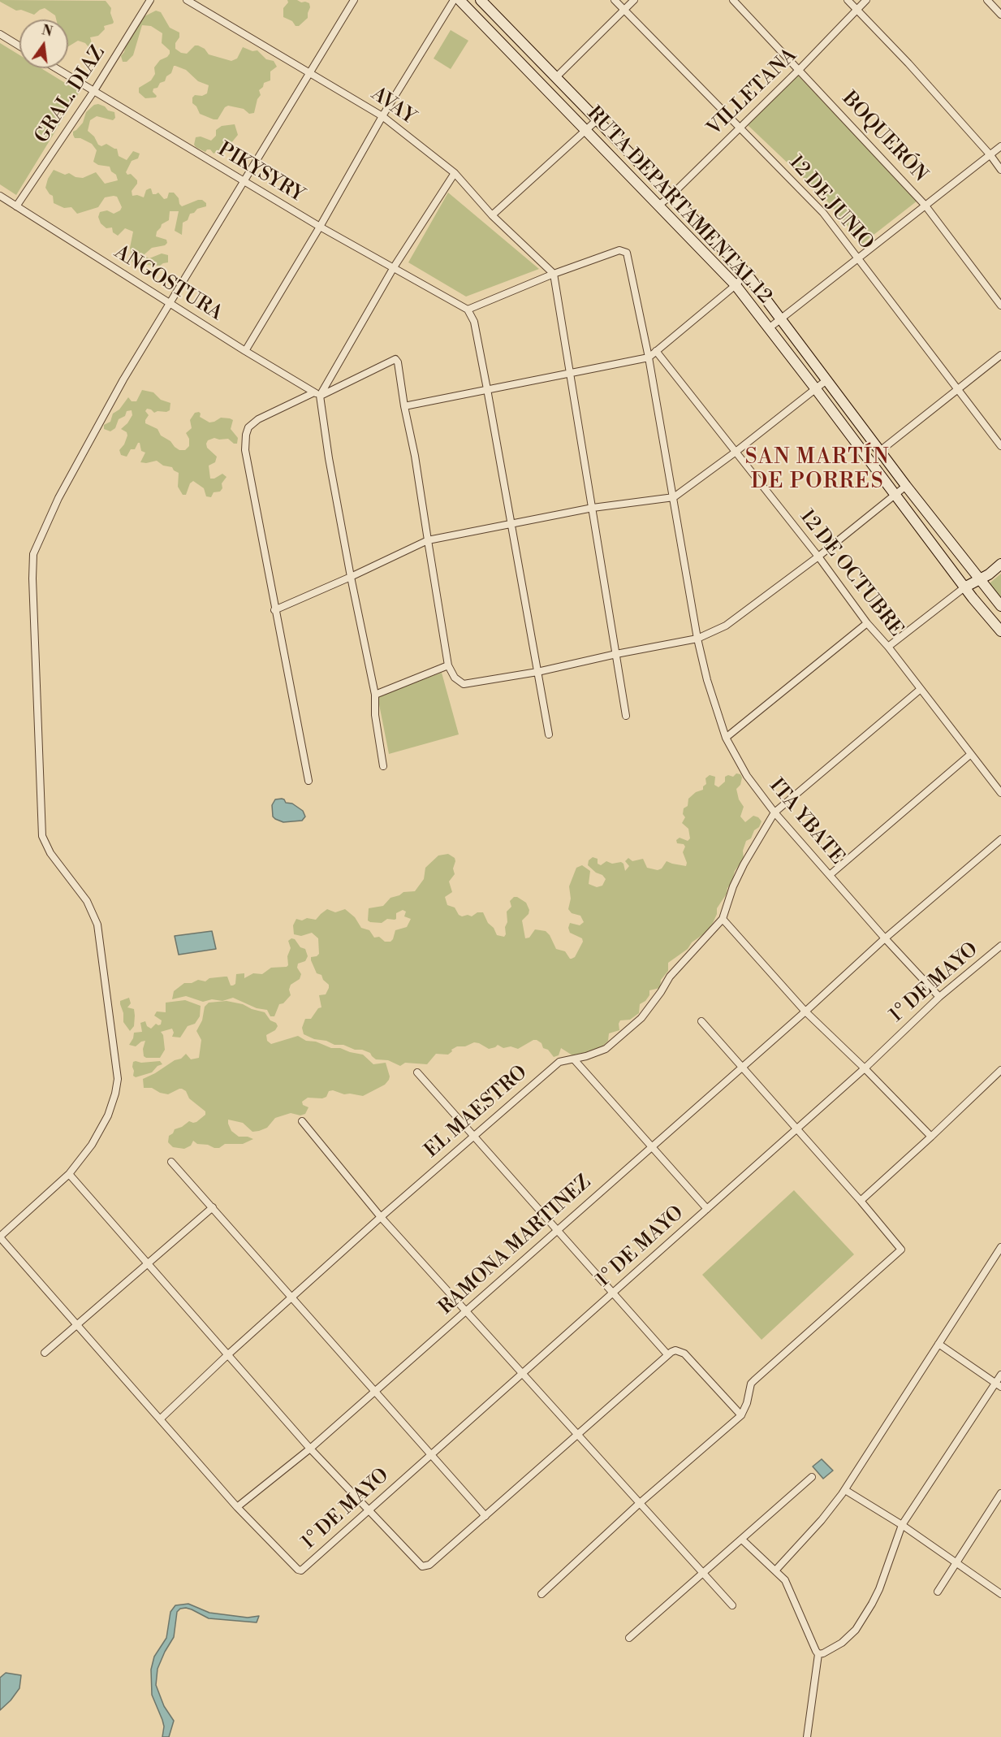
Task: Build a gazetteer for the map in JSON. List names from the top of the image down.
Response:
{
  "streets": {
    "main road": ["RUTA DEPARTAMENTAL 12"],
    "street": [
      "VILLETANA",
      "GRAL. DIAZ",
      "AVAY",
      "BOQUERÓN",
      "PIKYSYRY",
      "12 DE JUNIO",
      "ANGOSTURA",
      "12 DE OCTUBRE",
      "ITA YBATE",
      "1° DE MAYO",
      "EL MAESTRO",
      "RAMONA MARTINEZ"
    ]
  },
  "crossings": [
    ["VILLETANA", "BOQUERÓN"],
    ["VILLETANA", "12 DE JUNIO"],
    ["VILLETANA", "RUTA DEPARTAMENTAL 12"],
    ["GRAL. DIAZ", "PIKYSYRY"],
    ["GRAL. DIAZ", "ANGOSTURA"],
    ["AVAY", "ITA YBATE"],
    ["12 DE OCTUBRE", "EL MAESTRO"],
    ["ITA YBATE", "1° DE MAYO"],
    ["ITA YBATE", "EL MAESTRO"],
    ["ITA YBATE", "RAMONA MARTINEZ"],
    ["1° DE MAYO", "RAMONA MARTINEZ"]
  ],
  "districts": ["SAN MARTÍN DE PORRES"],
  "north": "top"
}
